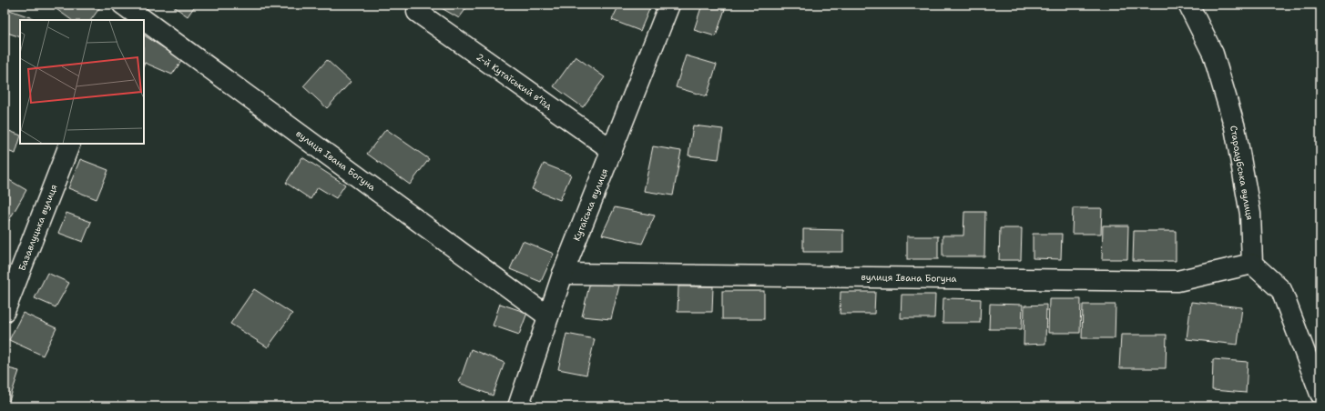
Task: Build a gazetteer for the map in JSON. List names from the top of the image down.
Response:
{
  "streets": {
    "street": [
      "2-й Кутаїський в’їзд",
      "вулиця Івана Богуна",
      "Стародубська вулиця",
      "Кутаїська вулиця",
      "Базавлуцька вулиця"
    ]
  },
  "crossings": [
    ["2-й Кутаїський в’їзд", "Кутаїська вулиця"],
    ["вулиця Івана Богуна", "Стародубська вулиця"],
    ["вулиця Івана Богуна", "Кутаїська вулиця"]
  ]
}
